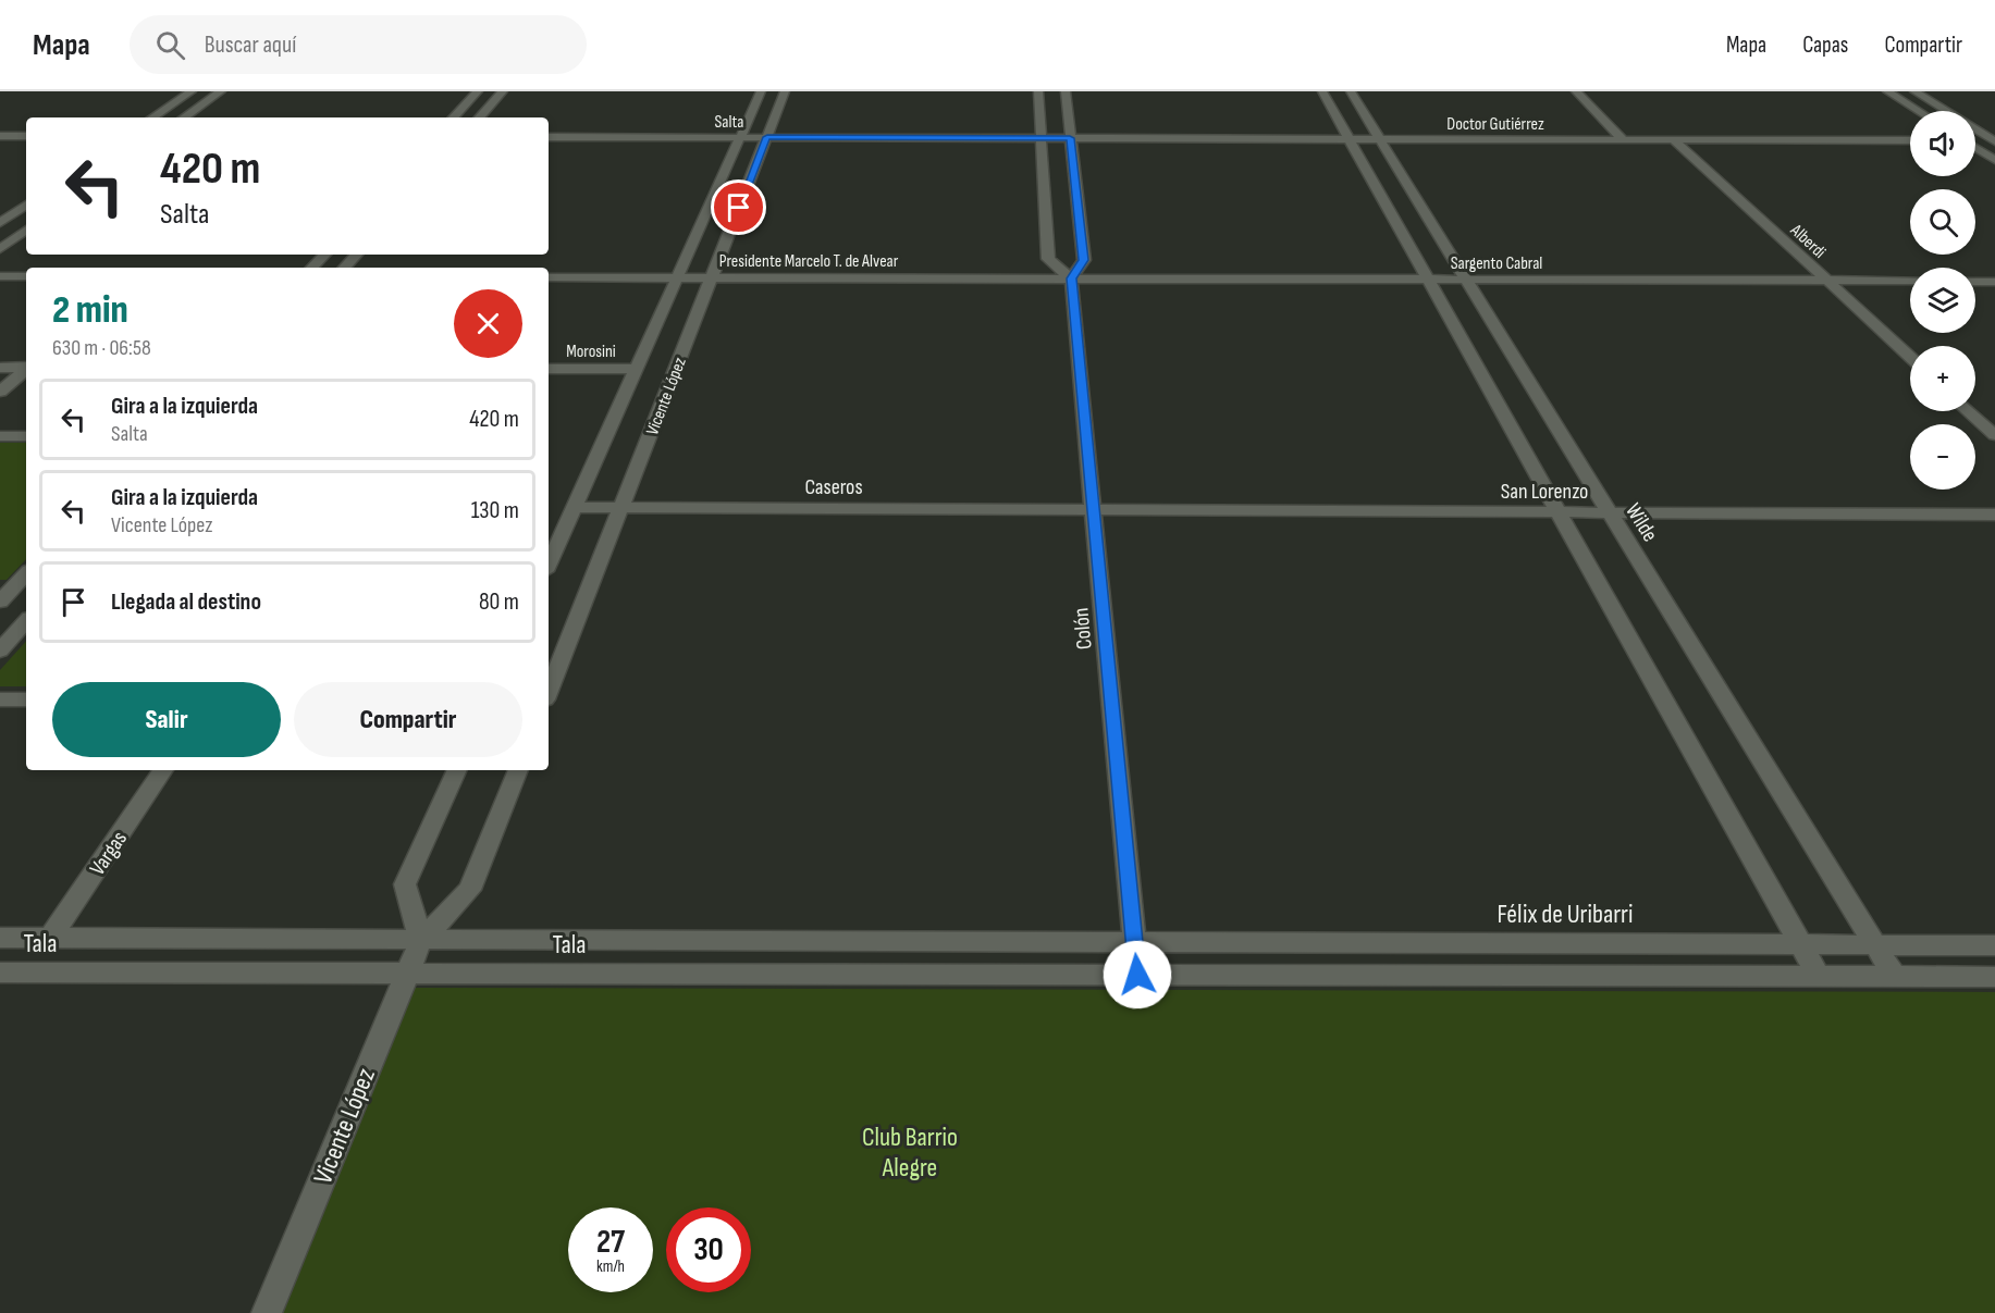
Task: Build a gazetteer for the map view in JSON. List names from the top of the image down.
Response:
{
  "streets": {
    "street": [
      "Salta",
      "Doctor Gutiérrez",
      "Alberdi",
      "Presidente Marcelo T. de Alvear",
      "Sargento Cabral",
      "Morosini",
      "Vicente López",
      "Caseros",
      "San Lorenzo",
      "Wilde",
      "Colón",
      "Vargas",
      "Félix de Uribarri",
      "Tala"
    ]
  },
  "crossings": [
    ["Salta", "Doctor Gutiérrez"],
    ["Salta", "Vicente López"],
    ["Salta", "Colón"],
    ["Doctor Gutiérrez", "Alberdi"],
    ["Doctor Gutiérrez", "Wilde"],
    ["Doctor Gutiérrez", "Colón"],
    ["Alberdi", "Sargento Cabral"],
    ["Presidente Marcelo T. de Alvear", "Sargento Cabral"],
    ["Presidente Marcelo T. de Alvear", "Vicente López"],
    ["Presidente Marcelo T. de Alvear", "Colón"],
    ["Sargento Cabral", "Wilde"],
    ["Sargento Cabral", "Colón"],
    ["Morosini", "Vicente López"],
    ["Vicente López", "Caseros"],
    ["Vicente López", "Tala"],
    ["Caseros", "San Lorenzo"],
    ["Caseros", "Colón"],
    ["San Lorenzo", "Wilde"],
    ["San Lorenzo", "Colón"],
    ["Wilde", "Félix de Uribarri"],
    ["Colón", "Félix de Uribarri"],
    ["Colón", "Tala"],
    ["Vargas", "Tala"],
    ["Félix de Uribarri", "Tala"]
  ],
  "parks": ["Club Barrio Alegre"],
  "page": {
    "header": "Mapa",
    "search": "Buscar aquí",
    "nav": ["Mapa", "Capas", "Compartir"],
    "map_buttons": ["+", "−"],
    "turn": ["420 m", "Salta"],
    "heading": ["2 min", "630 m · 06:58"],
    "list": [
      {
        "name": "Gira a la izquierda",
        "note": "Salta",
        "value": "420 m"
      },
      {
        "name": "Gira a la izquierda",
        "note": "Vicente López",
        "value": "130 m"
      },
      {
        "name": "Llegada al destino",
        "value": "80 m"
      }
    ],
    "buttons": ["Salir", "Compartir"],
    "speed": "27 km/h",
    "limit": "30"
  }
}
